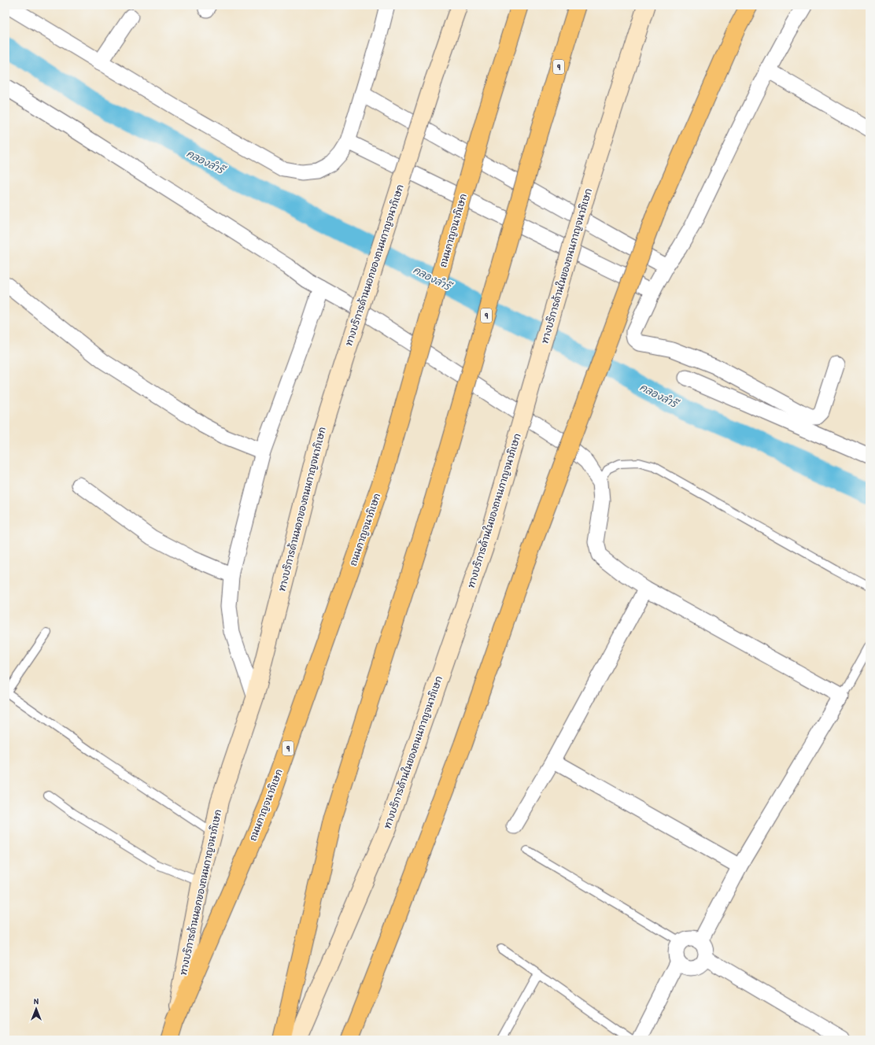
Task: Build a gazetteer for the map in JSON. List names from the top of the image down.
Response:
{
  "streets": {
    "main road": [
      "9",
      "ถนนกาญจนาภิเษก",
      "ทางบริการด้านนอกของถนนกาญจนาภิเษก",
      "ทางบริการด้านในของถนนกาญจนาภิเษก"
    ]
  },
  "crossings": [
    ["ถนนกาญจนาภิเษก", "ทางบริการด้านนอกของถนนกาญจนาภิเษก"]
  ],
  "water": ["คลองลำรี"],
  "north": "top"
}
